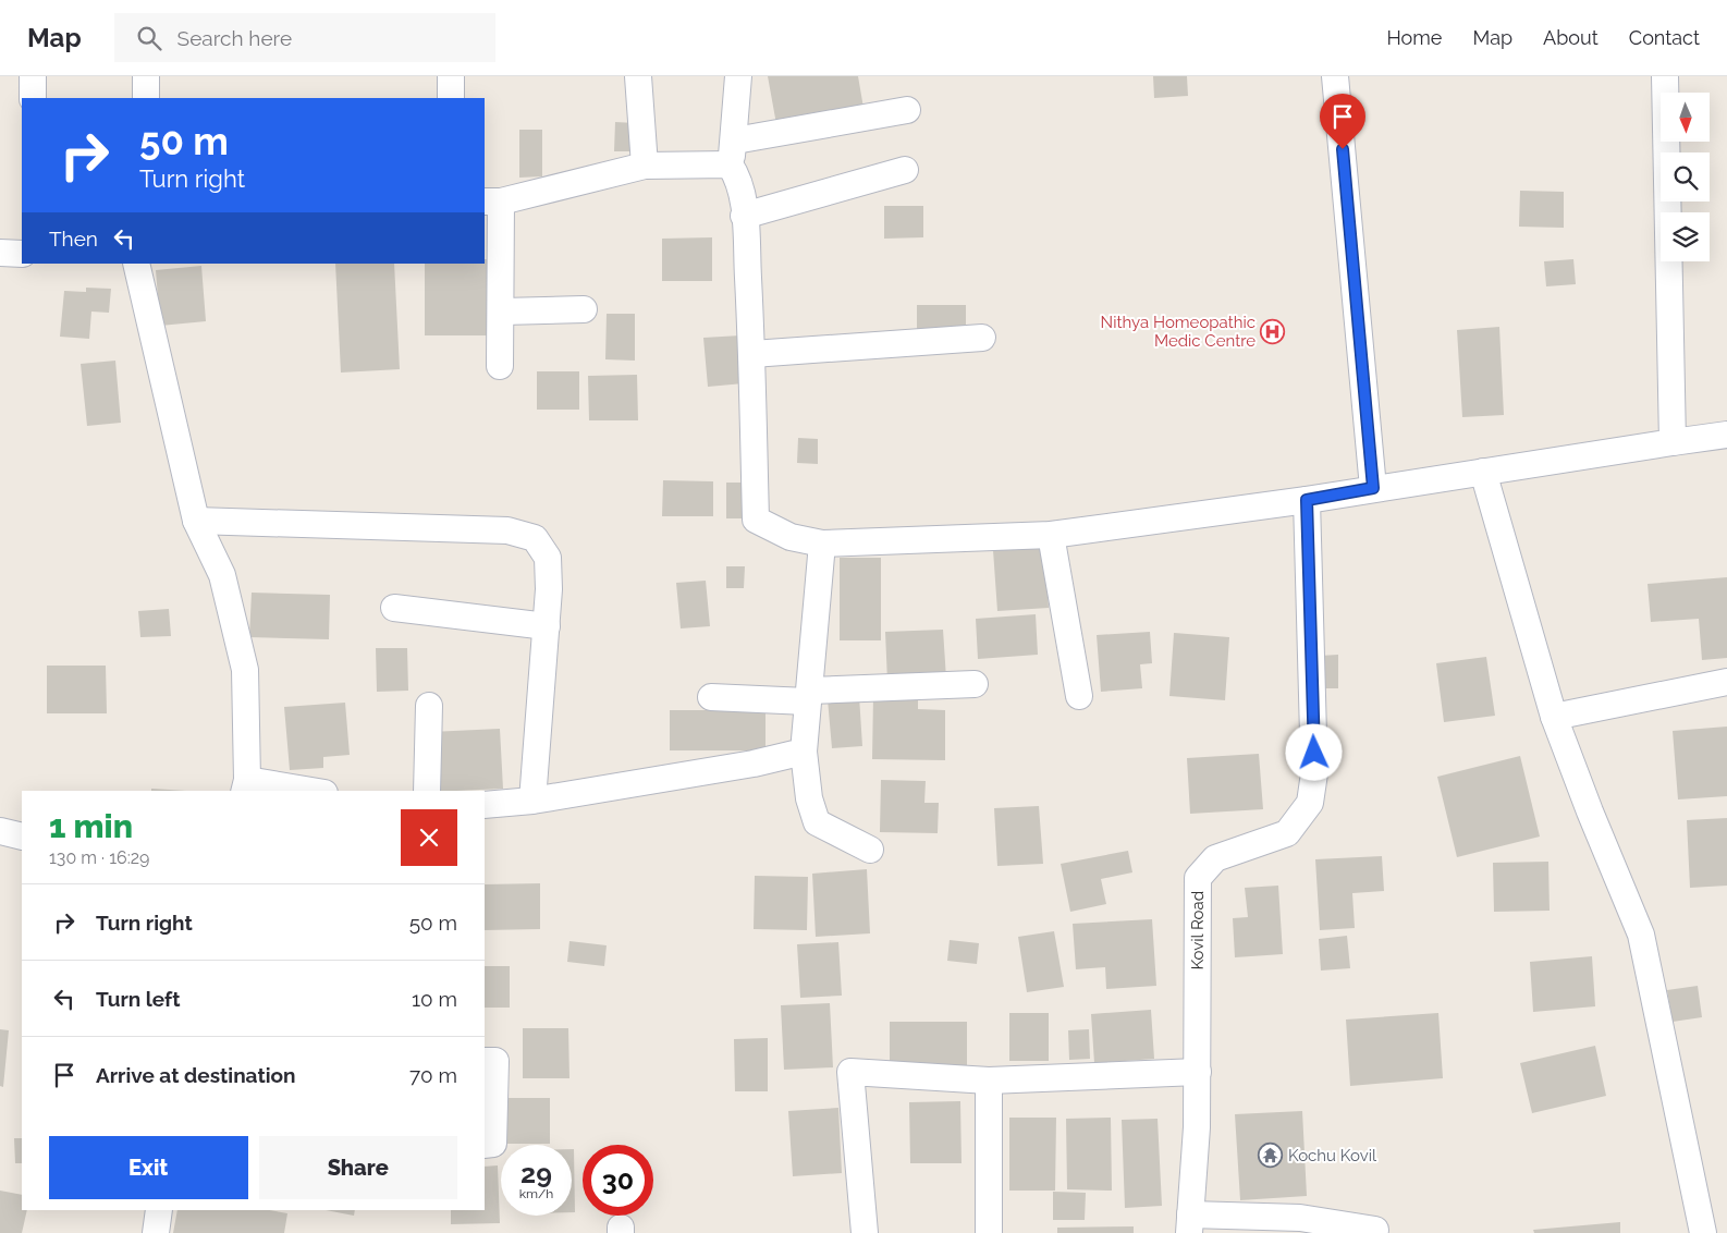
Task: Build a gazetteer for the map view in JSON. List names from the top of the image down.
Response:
{
  "streets": {
    "street": ["Kovil Road"]
  },
  "places": {
    "hospital": ["Nithya Homeopathic Medic Centre"],
    "temple": ["Kochu Kovil"]
  },
  "north": "bottom",
  "page": {
    "header": "Map",
    "search": "Search here",
    "nav": [
      "Home",
      "Map",
      "About",
      "Contact"
    ],
    "turn": ["50 m", "Turn right"],
    "then": "Then",
    "heading": ["1 min", "130 m · 16:29"],
    "list": [
      {
        "name": "Turn right",
        "value": "50 m"
      },
      {
        "name": "Turn left",
        "value": "10 m"
      },
      {
        "name": "Arrive at destination",
        "value": "70 m"
      }
    ],
    "buttons": ["Exit", "Share"],
    "speed": "29 km/h",
    "limit": "30"
  }
}
